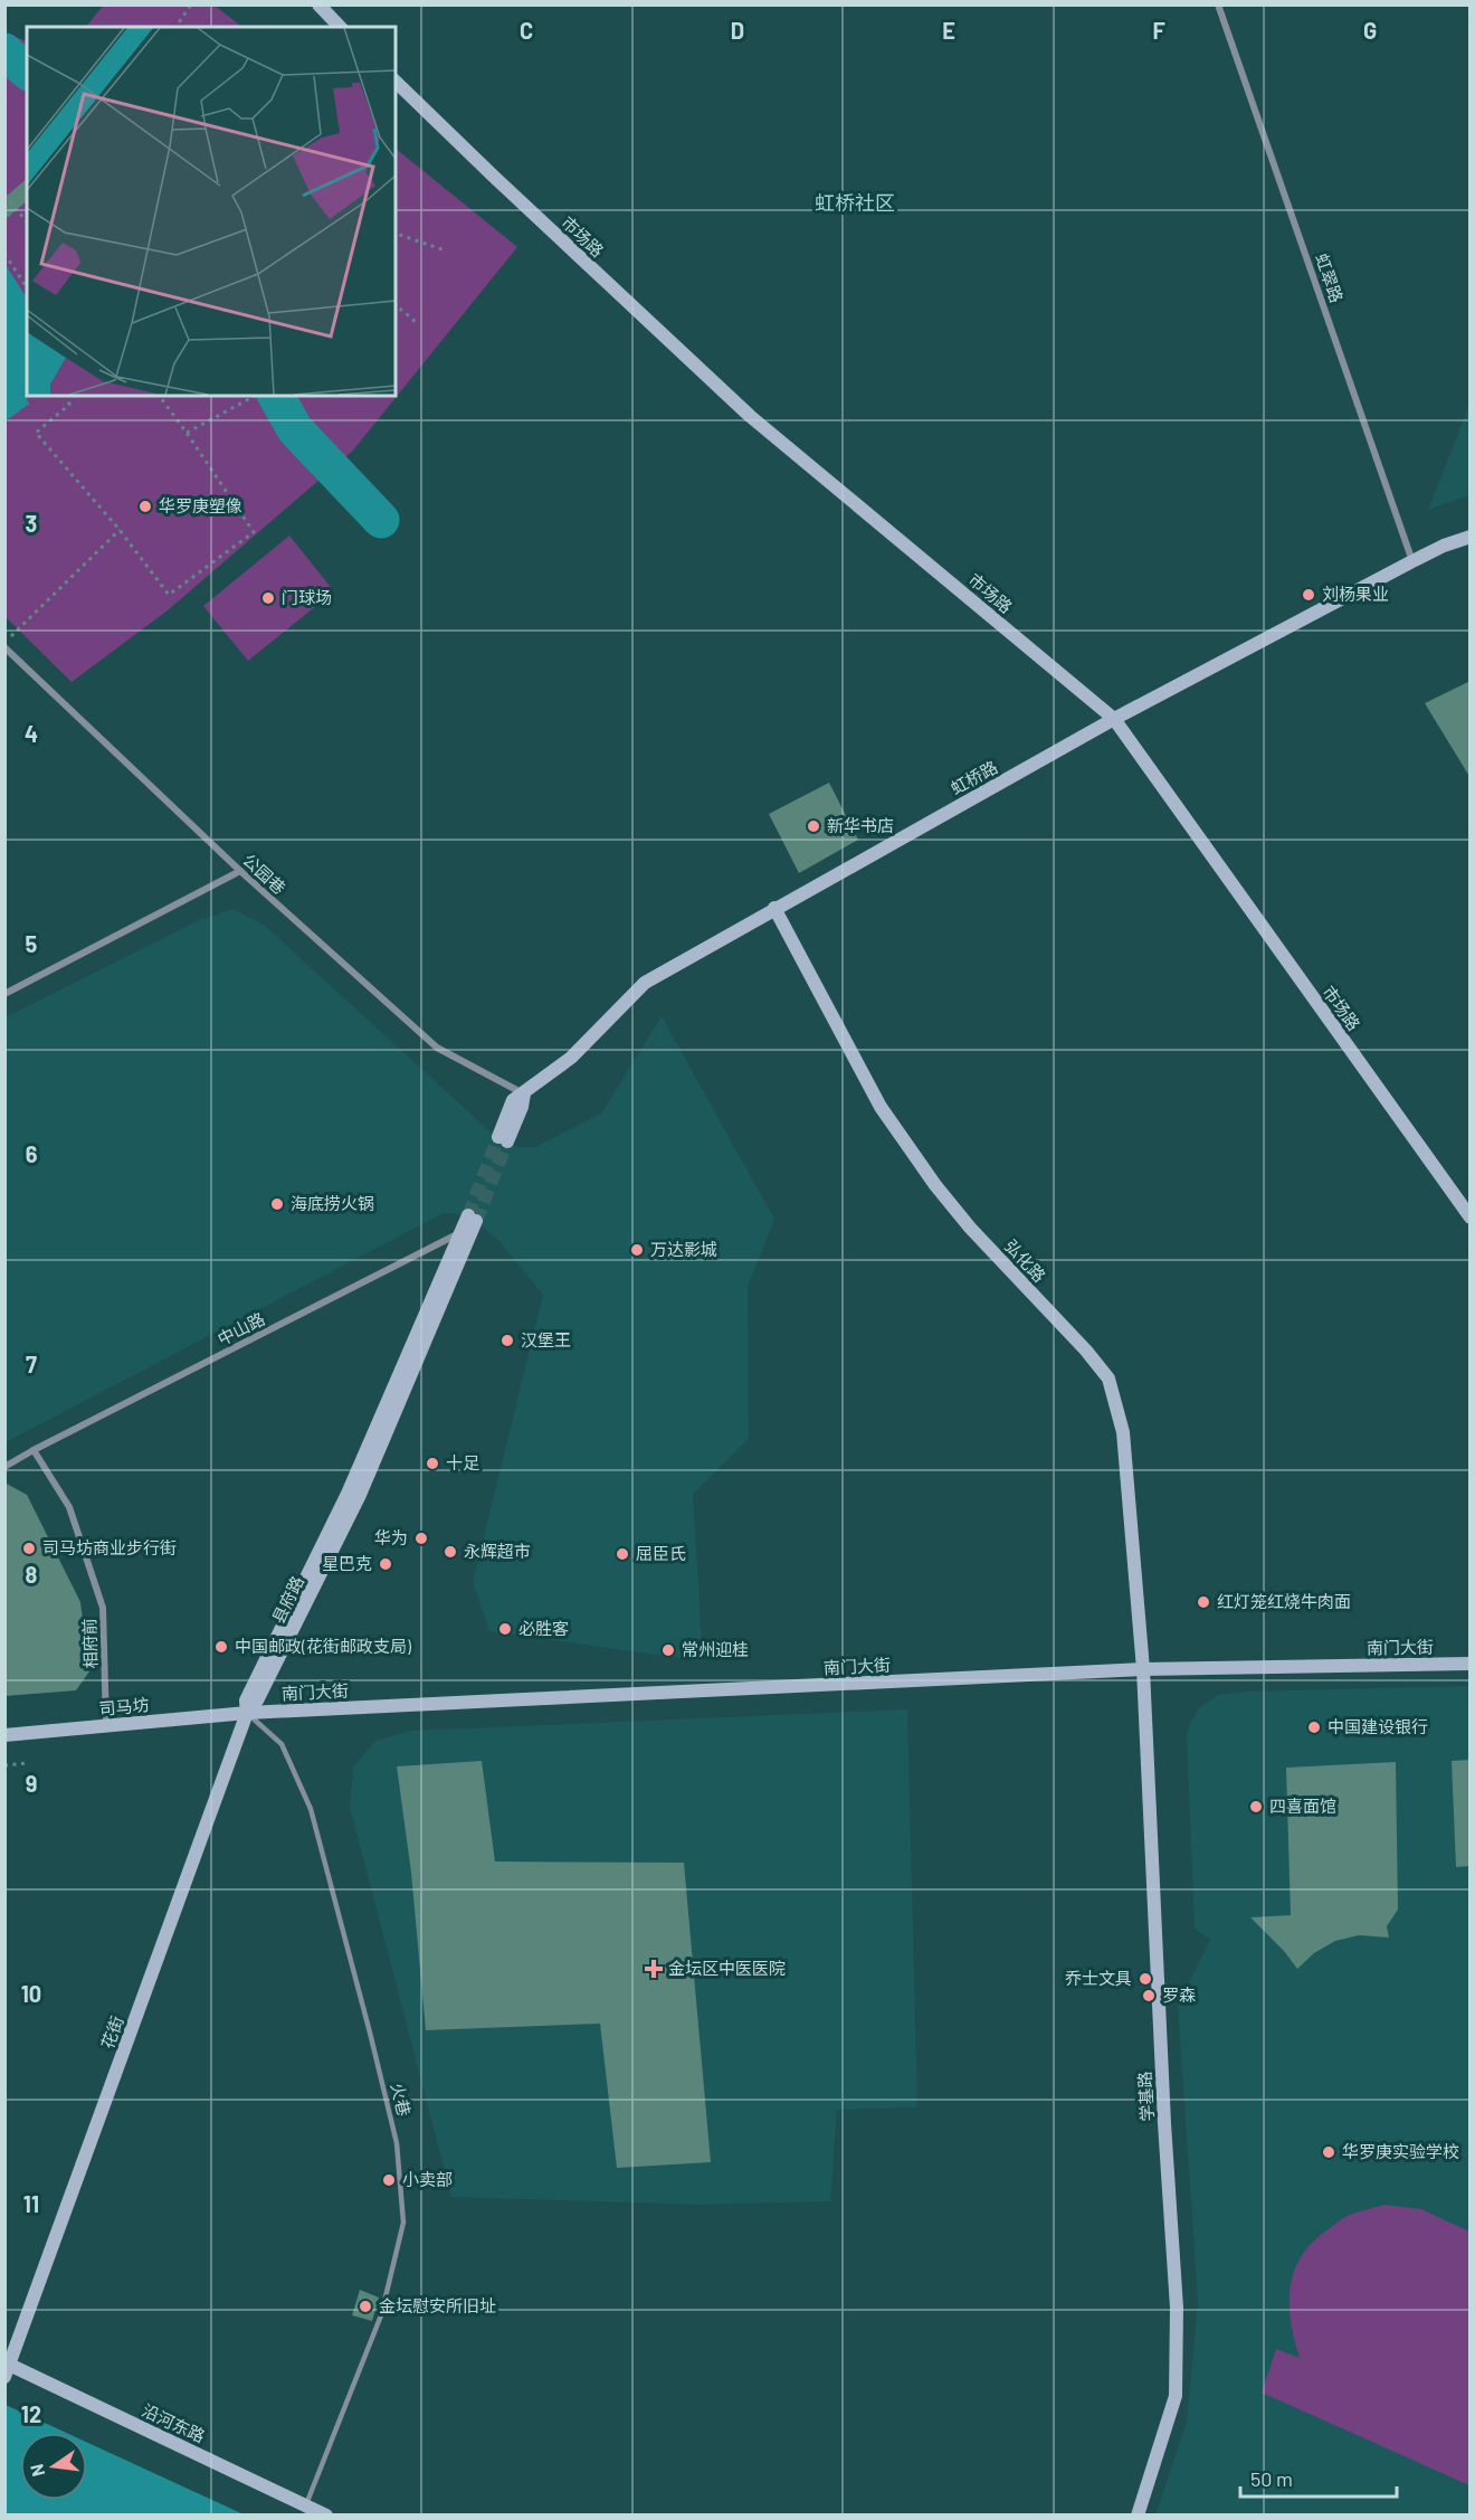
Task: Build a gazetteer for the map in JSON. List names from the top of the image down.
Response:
{
  "streets": {
    "street": [
      "市场路",
      "虹翠路",
      "虹桥路",
      "公园巷",
      "弘化路",
      "中山路",
      "县府路",
      "相府前",
      "南门大街",
      "司马坊",
      "花街",
      "学基路",
      "沿河东路"
    ],
    "lane": ["火巷"]
  },
  "crossings": [
    ["市场路", "虹桥路"],
    ["虹翠路", "虹桥路"],
    ["虹桥路", "公园巷"],
    ["虹桥路", "弘化路"],
    ["弘化路", "南门大街"],
    ["弘化路", "学基路"],
    ["中山路", "县府路"],
    ["中山路", "相府前"],
    ["县府路", "南门大街"],
    ["县府路", "司马坊"],
    ["县府路", "花街"],
    ["县府路", "火巷"],
    ["相府前", "司马坊"],
    ["南门大街", "司马坊"],
    ["南门大街", "花街"],
    ["南门大街", "学基路"],
    ["南门大街", "火巷"],
    ["司马坊", "花街"],
    ["司马坊", "火巷"],
    ["花街", "火巷"],
    ["花街", "沿河东路"],
    ["火巷", "沿河东路"]
  ],
  "districts": ["虹桥社区"],
  "places": {
    "other": [
      "华罗庚塑像",
      "刘杨果业",
      "门球场",
      "新华书店",
      "海底捞火锅",
      "万达影城",
      "汉堡王",
      "十足",
      "华为",
      "司马坊商业步行街",
      "永辉超市",
      "屈臣氏",
      "星巴克",
      "红灯笼红烧牛肉面",
      "必胜客",
      "中国邮政(花街邮政支局)",
      "常州迎桂",
      "中国建设银行",
      "四喜面馆",
      "乔士文具",
      "罗森",
      "华罗庚实验学校",
      "小卖部",
      "金坛慰安所旧址"
    ],
    "health": ["金坛区中医医院"]
  },
  "scale_bar": "50 m",
  "north": "left",
  "grid": {
    "columns": [
      "C",
      "D",
      "E",
      "F",
      "G"
    ],
    "rows": [
      "3",
      "4",
      "5",
      "6",
      "7",
      "8",
      "9",
      "10",
      "11",
      "12"
    ]
  }
}
